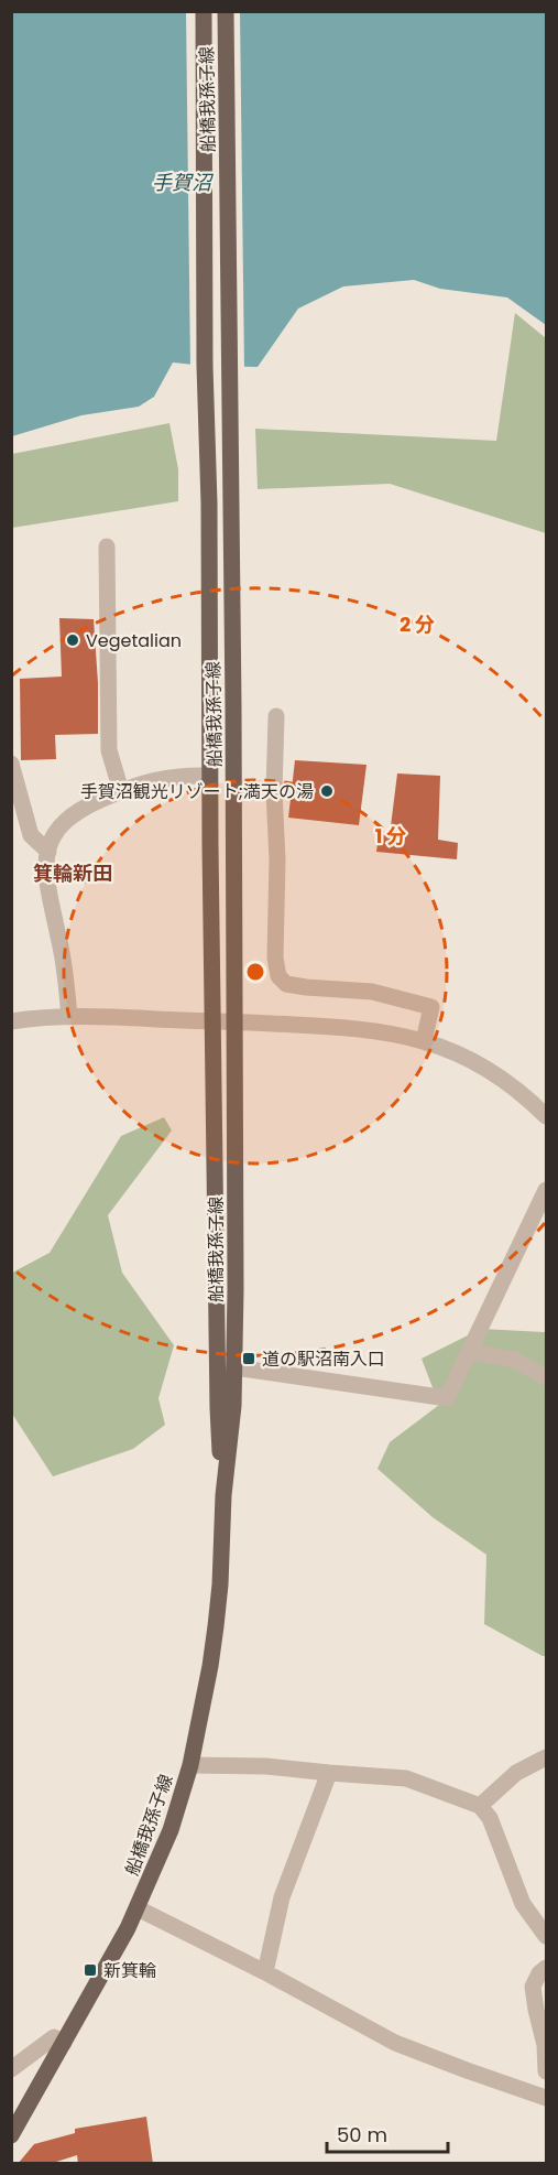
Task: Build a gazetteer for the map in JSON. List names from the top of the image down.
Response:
{
  "streets": {
    "main road": ["船橋我孫子線"]
  },
  "districts": ["箕輪新田"],
  "water": ["手賀沼"],
  "places": {
    "other": ["Vegetalian", "手賀沼観光リゾート;満天の湯"],
    "transit": ["道の駅沼南入口", "新箕輪"]
  },
  "scale_bar": "50 m",
  "rings": ["2 分", "1 分"]
}
